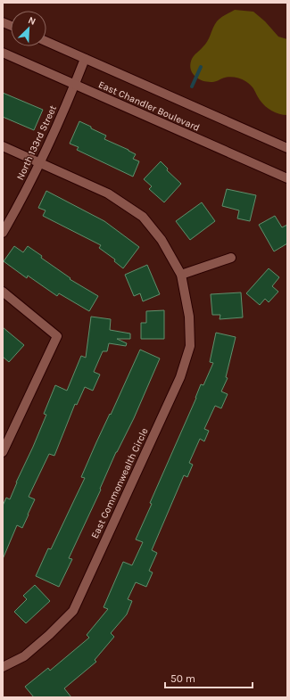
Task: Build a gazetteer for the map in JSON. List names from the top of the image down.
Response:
{
  "streets": {
    "street": ["East Chandler Boulevard", "North 133rd Street", "East Commonwealth Circle"]
  },
  "crossings": [
    ["East Chandler Boulevard", "North 133rd Street"],
    ["North 133rd Street", "East Commonwealth Circle"]
  ],
  "scale_bar": "50 m",
  "north": "top right"
}
